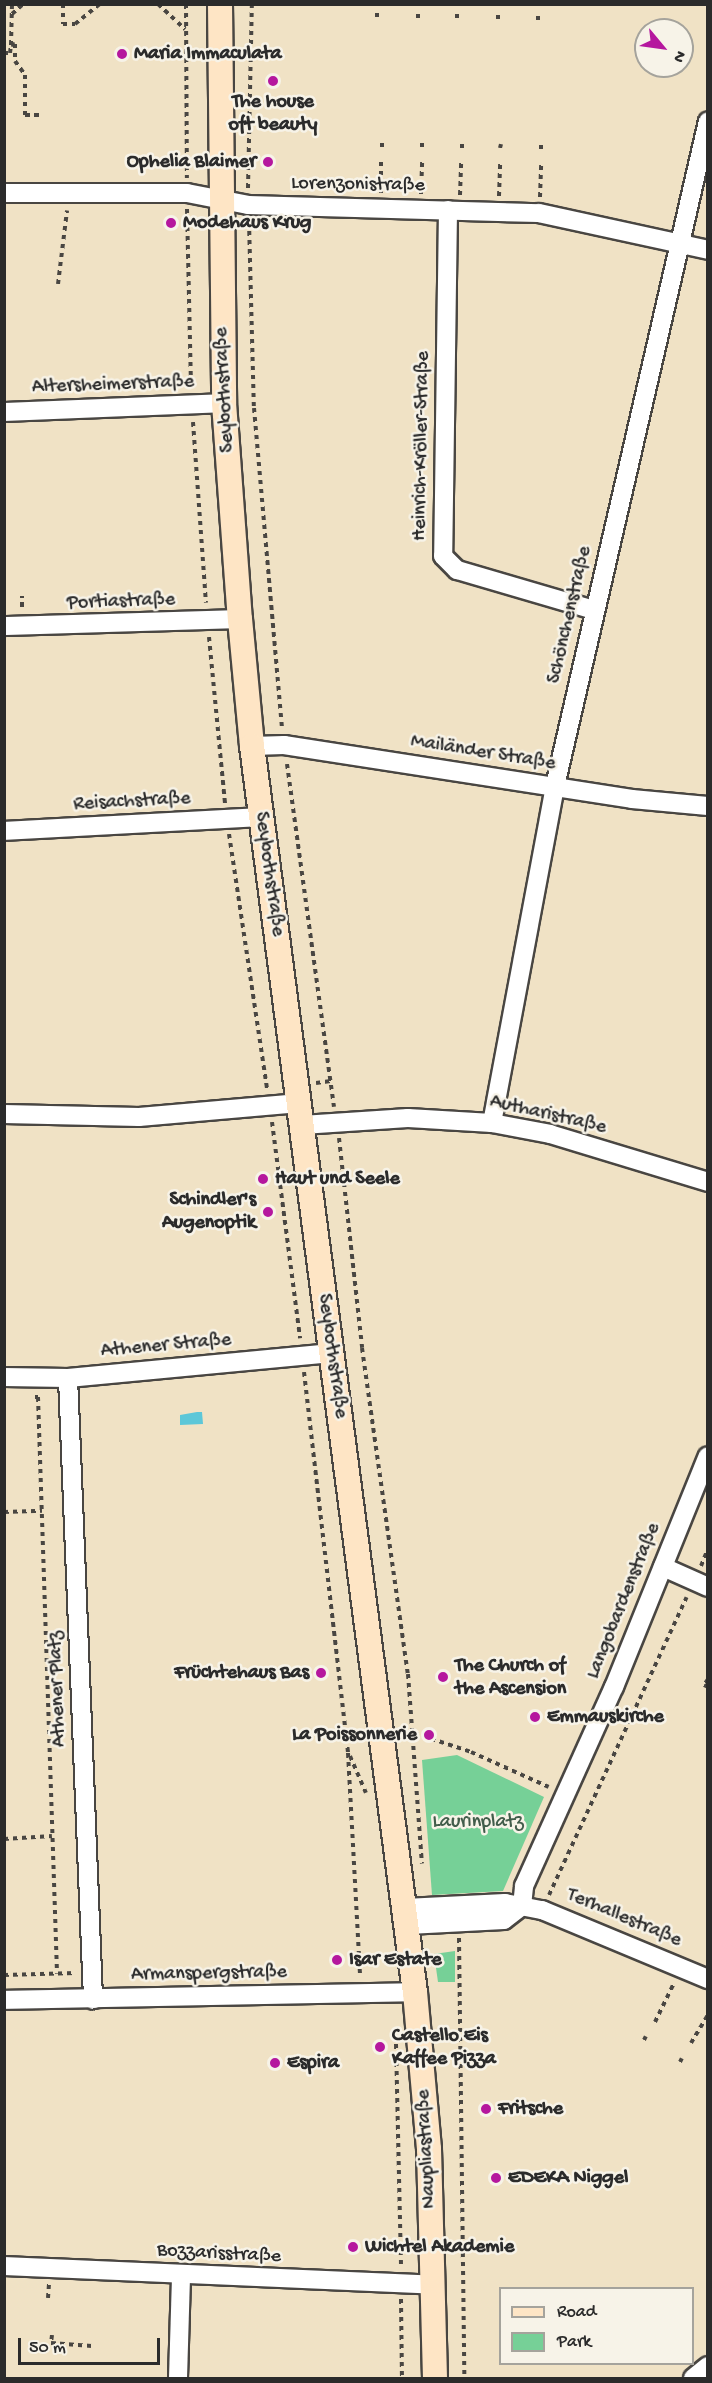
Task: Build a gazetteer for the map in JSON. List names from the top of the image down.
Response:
{
  "streets": {
    "street": [
      "Lorenzonistraße",
      "Altersheimerstraße",
      "Seybothstraße",
      "Heinrich-Kröller-Straße",
      "Portiastraße",
      "Schönchenstraße",
      "Mailänder Straße",
      "Reisachstraße",
      "Autharistraße",
      "Athener Straße",
      "Langobardenstraße",
      "Athener Platz",
      "Terhallestraße",
      "Armanspergstraße",
      "Naupliastraße",
      "Bozzarisstraße"
    ]
  },
  "crossings": [
    ["Lorenzonistraße", "Seybothstraße"],
    ["Lorenzonistraße", "Heinrich-Kröller-Straße"],
    ["Lorenzonistraße", "Schönchenstraße"],
    ["Altersheimerstraße", "Seybothstraße"],
    ["Seybothstraße", "Portiastraße"],
    ["Seybothstraße", "Mailänder Straße"],
    ["Seybothstraße", "Reisachstraße"],
    ["Seybothstraße", "Autharistraße"],
    ["Seybothstraße", "Athener Straße"],
    ["Heinrich-Kröller-Straße", "Schönchenstraße"],
    ["Schönchenstraße", "Mailänder Straße"],
    ["Schönchenstraße", "Autharistraße"],
    ["Athener Straße", "Athener Platz"],
    ["Athener Platz", "Armanspergstraße"],
    ["Armanspergstraße", "Naupliastraße"],
    ["Naupliastraße", "Bozzarisstraße"]
  ],
  "parks": ["Laurinplatz"],
  "places": [
    "Maria Immaculata",
    "The house oft beauty",
    "Ophelia Blaimer",
    "Modehaus Krug",
    "Haut und Seele",
    "Schindler's Augenoptik",
    "Früchtehaus Bas",
    "The Church of the Ascension",
    "Emmauskirche",
    "La Poissonnerie",
    "Isar Estate",
    "Castello Eis Kaffee Pizza",
    "Espira",
    "Fritsche",
    "EDEKA Niggel",
    "Wichtel Akademie"
  ],
  "legend": ["Road", "Park"],
  "scale_bar": "50 m",
  "north": "bottom right"
}
